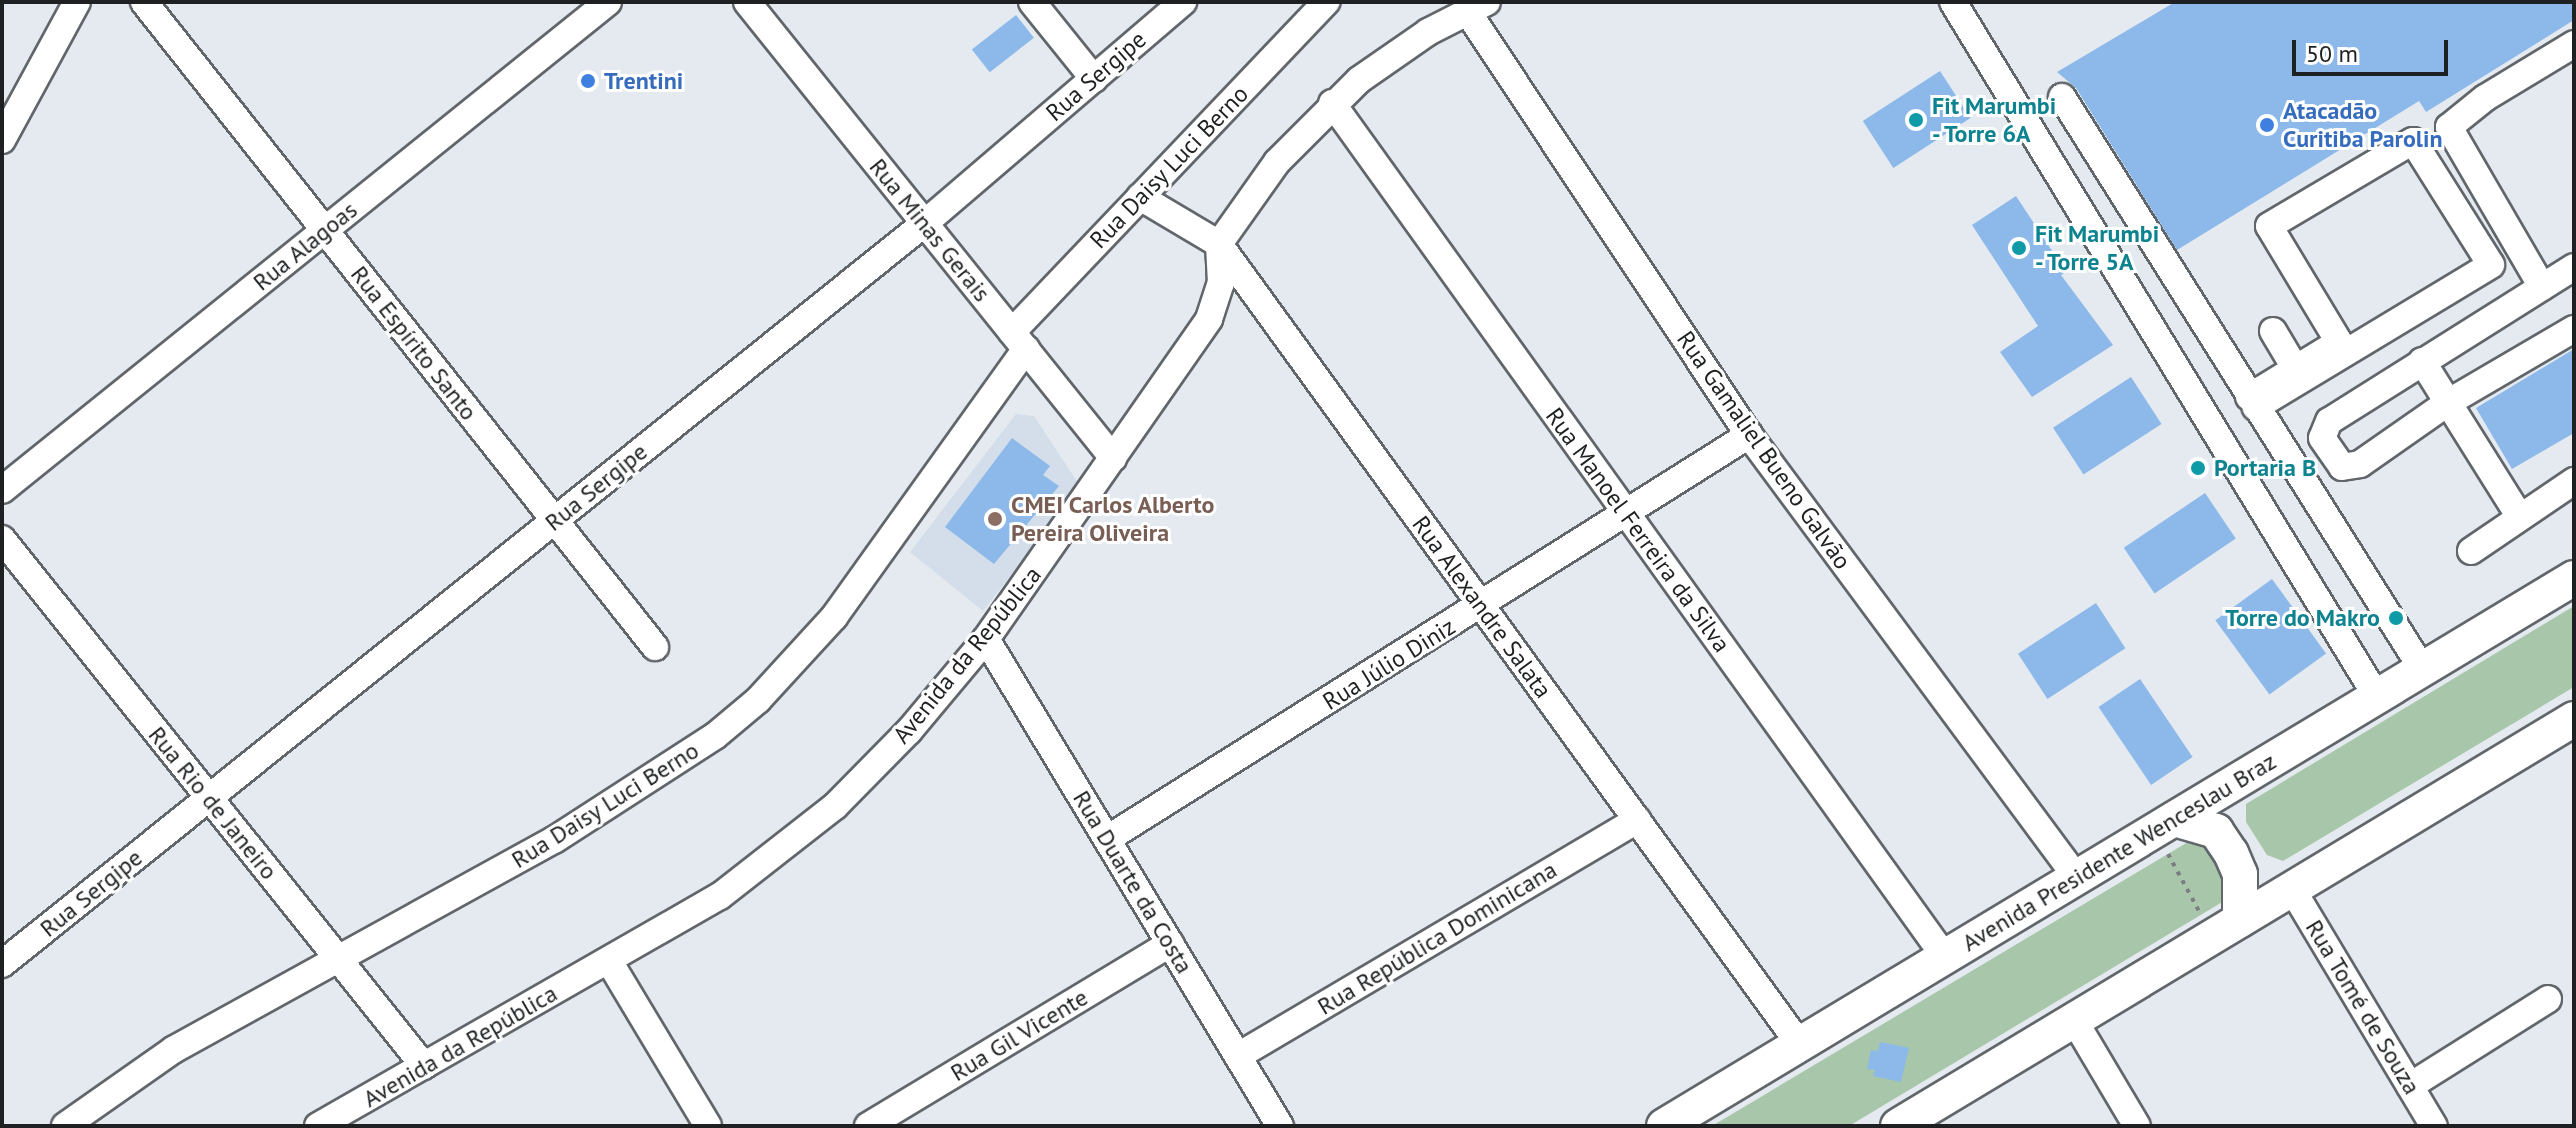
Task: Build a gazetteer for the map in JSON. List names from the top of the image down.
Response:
{
  "streets": {
    "main road": ["Avenida Presidente Wenceslau Braz"],
    "street": [
      "Rua Sergipe",
      "Rua Daisy Luci Berno",
      "Rua Minas Gerais",
      "Rua Alagoas",
      "Rua Espírito Santo",
      "Rua Gamaliel Bueno Galvão",
      "Rua Manoel Ferreira da Silva",
      "Rua Alexandre Salata",
      "Avenida da República",
      "Rua Júlio Diniz",
      "Rua Rio de Janeiro",
      "Rua Duarte da Costa",
      "Rua República Dominicana",
      "Rua Tomé de Souza",
      "Rua Gil Vicente"
    ]
  },
  "crossings": [
    ["Rua Sergipe", "Rua Minas Gerais"],
    ["Rua Sergipe", "Rua Espírito Santo"],
    ["Rua Sergipe", "Rua Rio de Janeiro"],
    ["Rua Daisy Luci Berno", "Rua Minas Gerais"],
    ["Rua Daisy Luci Berno", "Rua Alexandre Salata"],
    ["Rua Daisy Luci Berno", "Rua Rio de Janeiro"],
    ["Rua Minas Gerais", "Avenida da República"],
    ["Rua Alagoas", "Rua Espírito Santo"],
    ["Rua Gamaliel Bueno Galvão", "Rua Júlio Diniz"],
    ["Rua Gamaliel Bueno Galvão", "Avenida Presidente Wenceslau Braz"],
    ["Rua Manoel Ferreira da Silva", "Rua Júlio Diniz"],
    ["Rua Manoel Ferreira da Silva", "Avenida Presidente Wenceslau Braz"],
    ["Rua Alexandre Salata", "Avenida da República"],
    ["Rua Alexandre Salata", "Rua Júlio Diniz"],
    ["Rua Alexandre Salata", "Avenida Presidente Wenceslau Braz"],
    ["Rua Alexandre Salata", "Rua República Dominicana"],
    ["Avenida da República", "Rua Rio de Janeiro"],
    ["Avenida da República", "Rua Duarte da Costa"],
    ["Rua Júlio Diniz", "Rua Duarte da Costa"],
    ["Rua Duarte da Costa", "Rua República Dominicana"],
    ["Rua Duarte da Costa", "Rua Gil Vicente"]
  ],
  "places": [
    "Trentini",
    "Fit Marumbi - Torre 6A",
    "Atacadão Curitiba Parolin",
    "Fit Marumbi - Torre 5A",
    "Portaria B",
    "CMEI Carlos Alberto Pereira Oliveira",
    "Torre do Makro"
  ],
  "scale_bar": "50 m"
}
